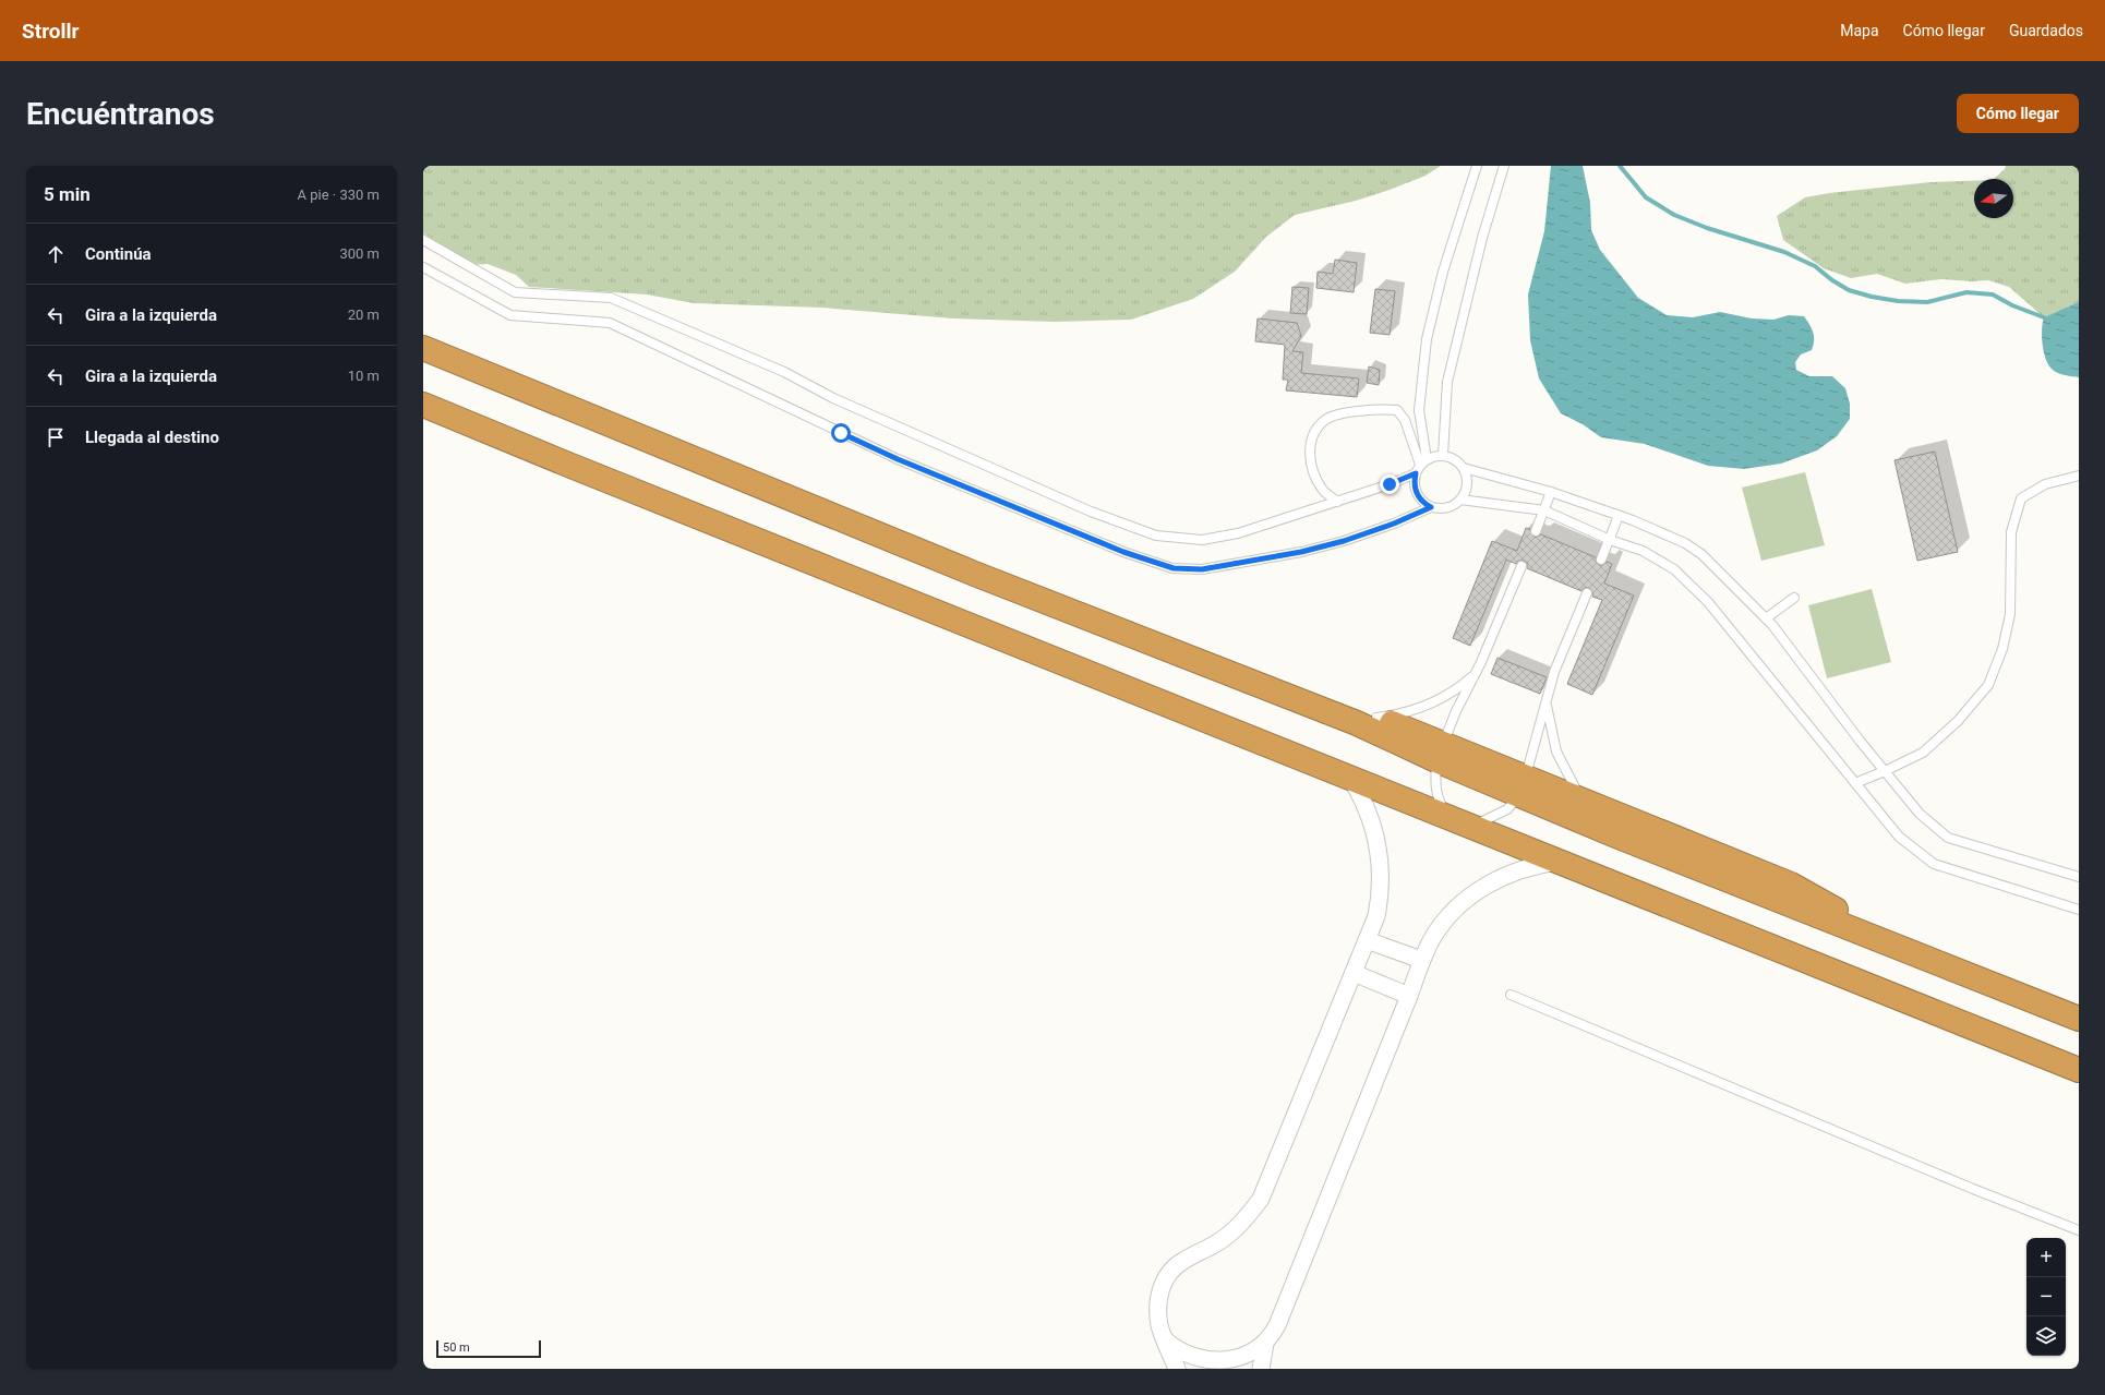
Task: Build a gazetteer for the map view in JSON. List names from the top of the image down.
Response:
{
  "scale_bar": "50 m",
  "north": "left",
  "page": {
    "header": "Strollr",
    "nav": ["Mapa", "Cómo llegar", "Guardados"],
    "buttons": "Cómo llegar",
    "title": "Encuéntranos",
    "heading": ["5 min", "A pie · 330 m"],
    "list": [
      ["Continúa", "300 m"],
      ["Gira a la izquierda", "20 m"],
      ["Gira a la izquierda", "10 m"],
      "Llegada al destino"
    ],
    "map_buttons": ["+", "−"],
    "scale": "50 m"
  }
}
